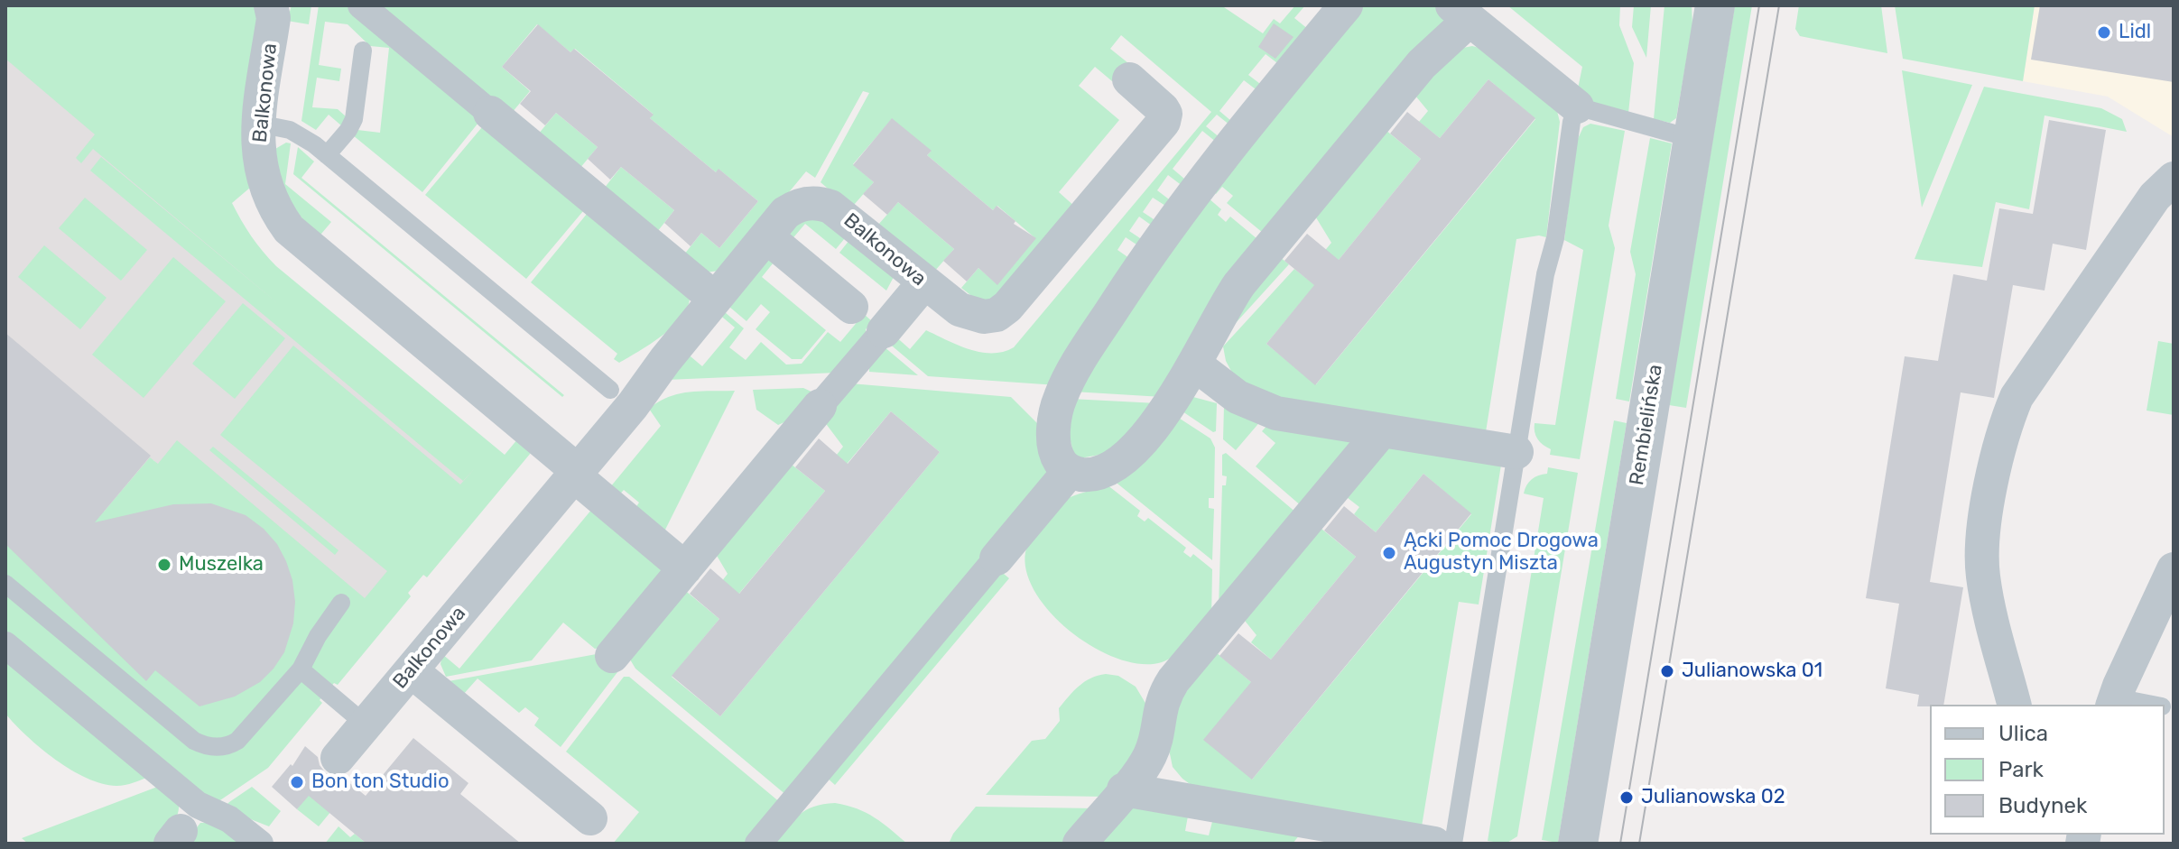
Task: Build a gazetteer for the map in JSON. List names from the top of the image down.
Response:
{
  "streets": {
    "street": ["Balkonowa", "Rembielińska"]
  },
  "places": [
    "Lidl",
    "Ącki Pomoc Drogowa Augustyn Miszta",
    "Muszelka",
    "Julianowska 01",
    "Bon ton Studio",
    "Julianowska 02"
  ],
  "legend": ["Ulica", "Park", "Budynek"]
}
